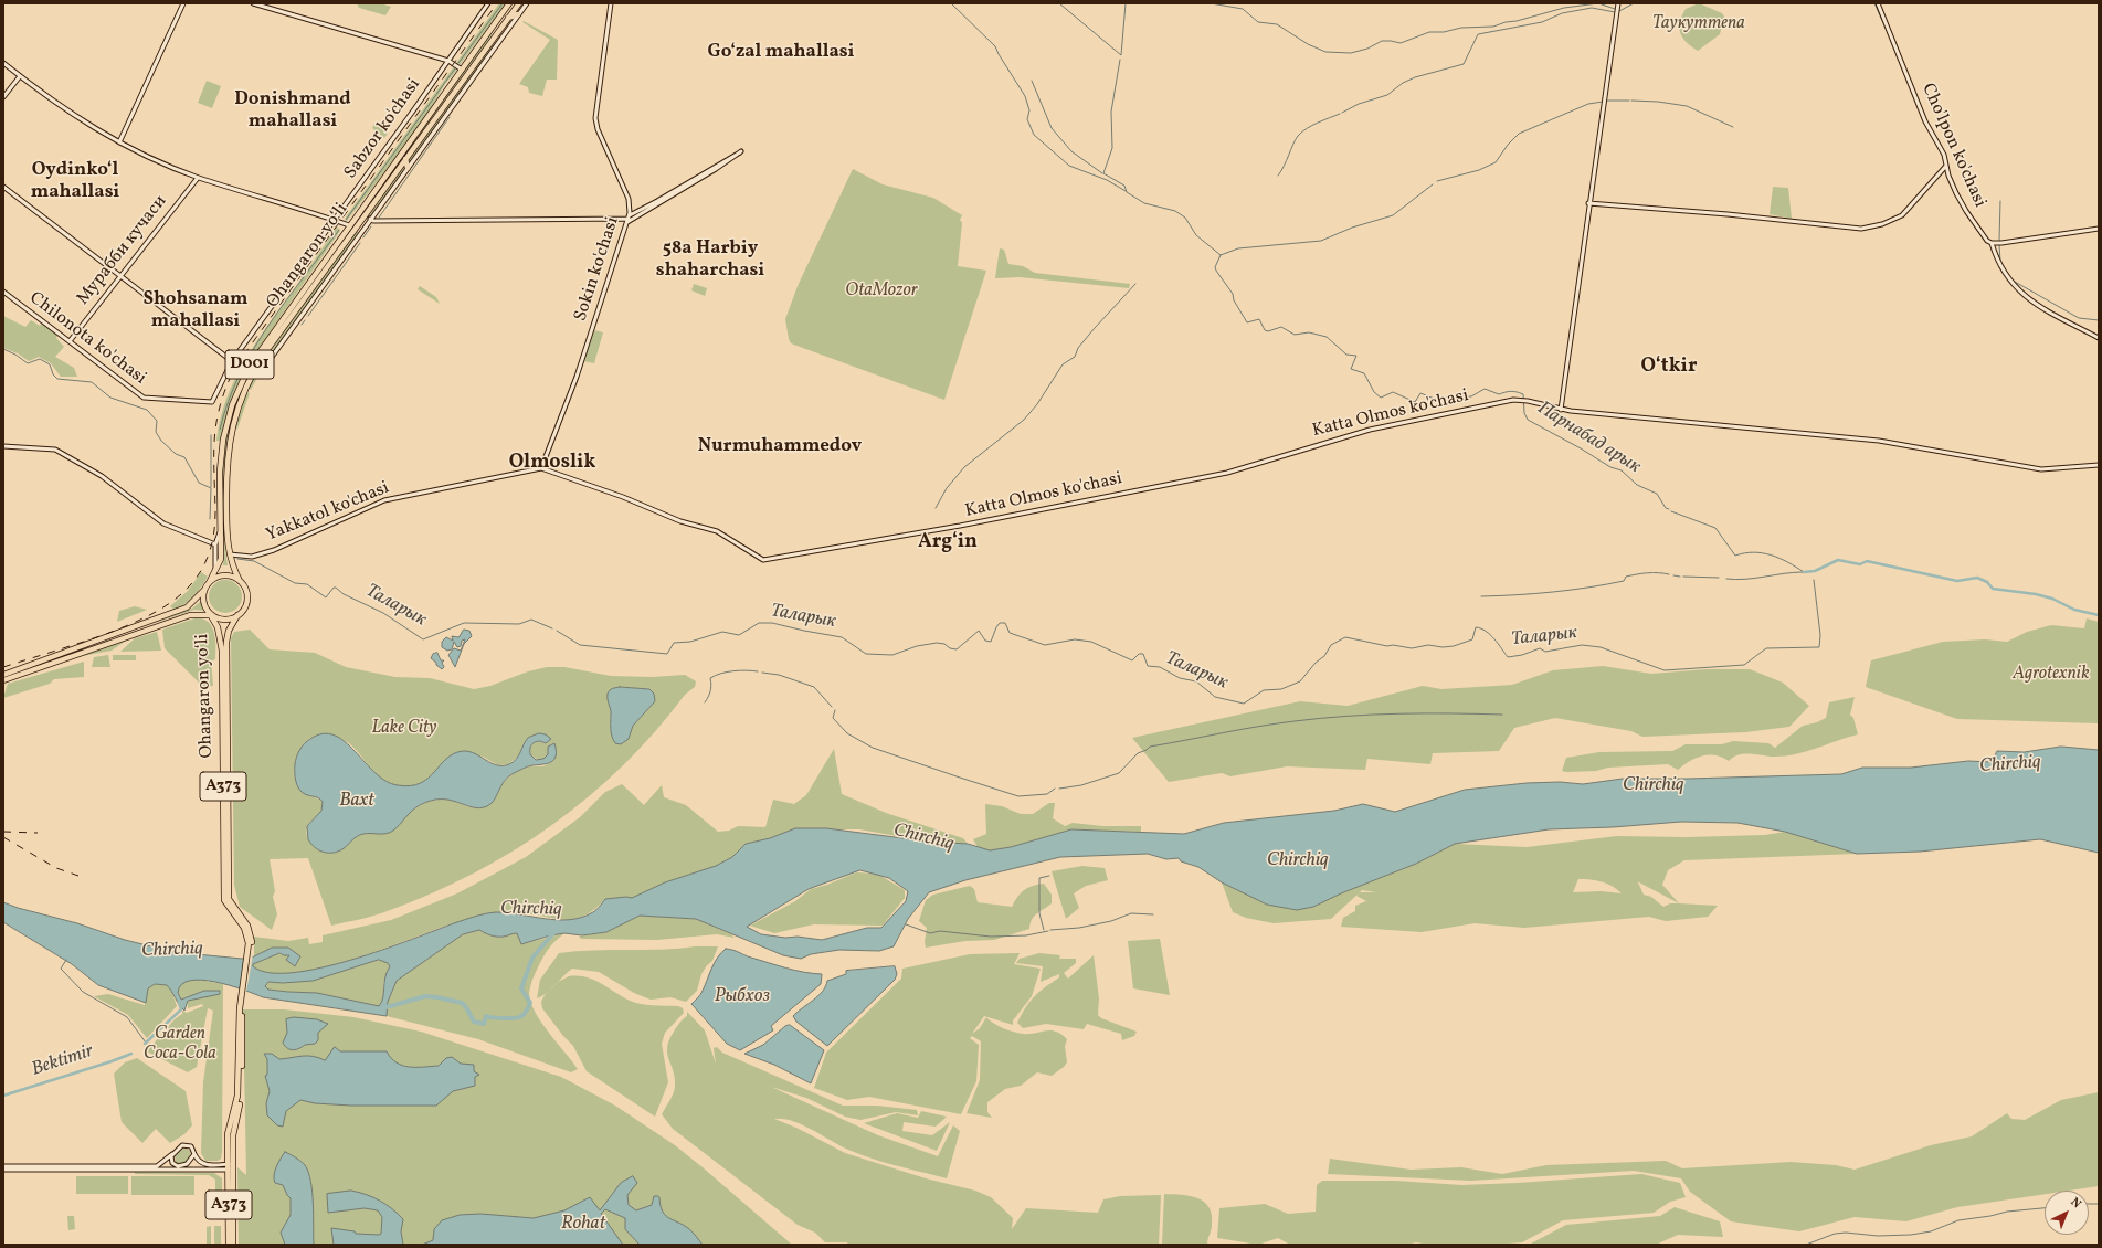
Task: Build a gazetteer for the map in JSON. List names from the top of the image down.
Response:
{
  "streets": {
    "highway": ["Ohangaron yoʻli", "D001", "A373"],
    "street": [
      "Sabzor ko'chasi",
      "Cho'lpon ko'chasi",
      "Мурабби кучаси",
      "Sokin ko'chasi",
      "Chilonota ko'chasi",
      "Katta Olmos ko'chasi",
      "Yakkatol ko'chasi"
    ]
  },
  "crossings": [
    ["Sabzor ko'chasi", "Chilonota ko'chasi"],
    ["Мурабби кучаси", "Chilonota ko'chasi"],
    ["Ohangaron yoʻli", "D001"],
    ["Ohangaron yoʻli", "Yakkatol ko'chasi"],
    ["Sokin ko'chasi", "Katta Olmos ko'chasi"],
    ["Sokin ko'chasi", "Yakkatol ko'chasi"],
    ["Katta Olmos ko'chasi", "Yakkatol ko'chasi"]
  ],
  "districts": [
    "Goʻzal mahallasi",
    "Donishmand mahallasi",
    "Oydinkoʻl mahallasi",
    "58a Harbiy shaharchasi",
    "Shohsanam mahallasi",
    "Oʻtkir",
    "Nurmuhammedov",
    "Olmoslik",
    "Argʻin"
  ],
  "water": [
    "Парнабад арык",
    "Таларык",
    "Chirchiq",
    "Baхt",
    "Рыбхоз",
    "Bektimir",
    "Rohat"
  ],
  "parks": [
    "Таукуттепа",
    "OtaMozor",
    "Agrotexnik",
    "Lake City",
    "Garden Coca-Cola"
  ],
  "north": "top right"
}
